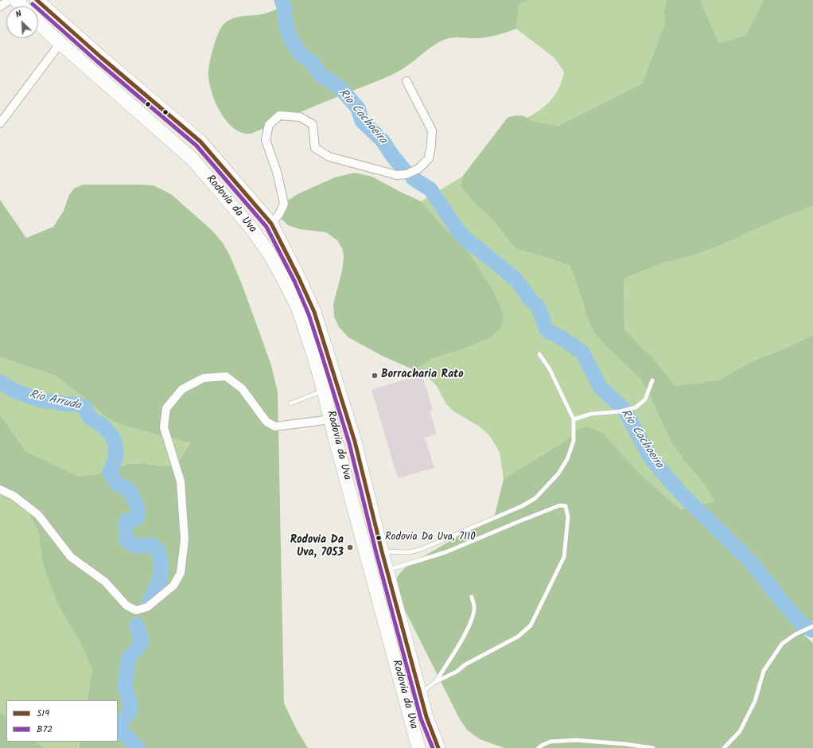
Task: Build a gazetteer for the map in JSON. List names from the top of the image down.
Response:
{
  "streets": {
    "main road": ["Rodovia da Uva"]
  },
  "water": ["Rio Cachoeira", "Rio Arruda"],
  "places": ["Borracharia Rato", "Rodovia Da Uva, 7110", "Rodovia Da Uva, 7053"],
  "lines": ["transit line S19", "transit line B72"],
  "legend": ["S19", "B72"],
  "north": "top left"
}
